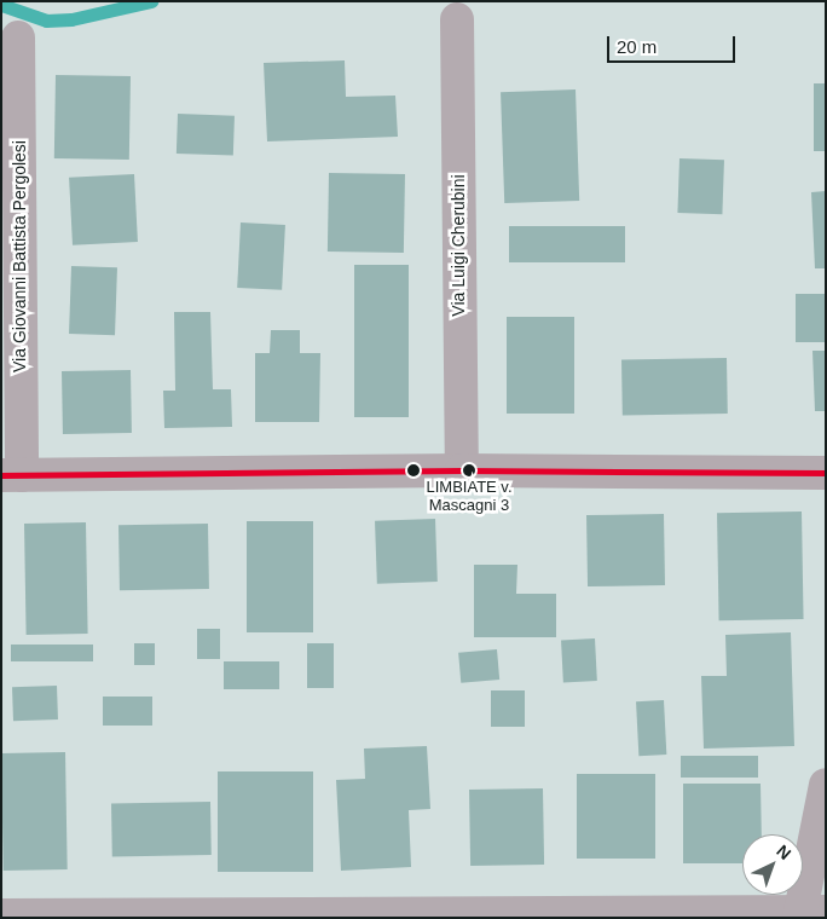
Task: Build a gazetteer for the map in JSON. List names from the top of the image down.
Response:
{
  "streets": {
    "street": ["Via Luigi Cherubini", "Via Giovanni Battista Pergolesi"]
  },
  "places": ["LIMBIATE v. Mascagni 3"],
  "scale_bar": "20 m",
  "north": "top right"
}
